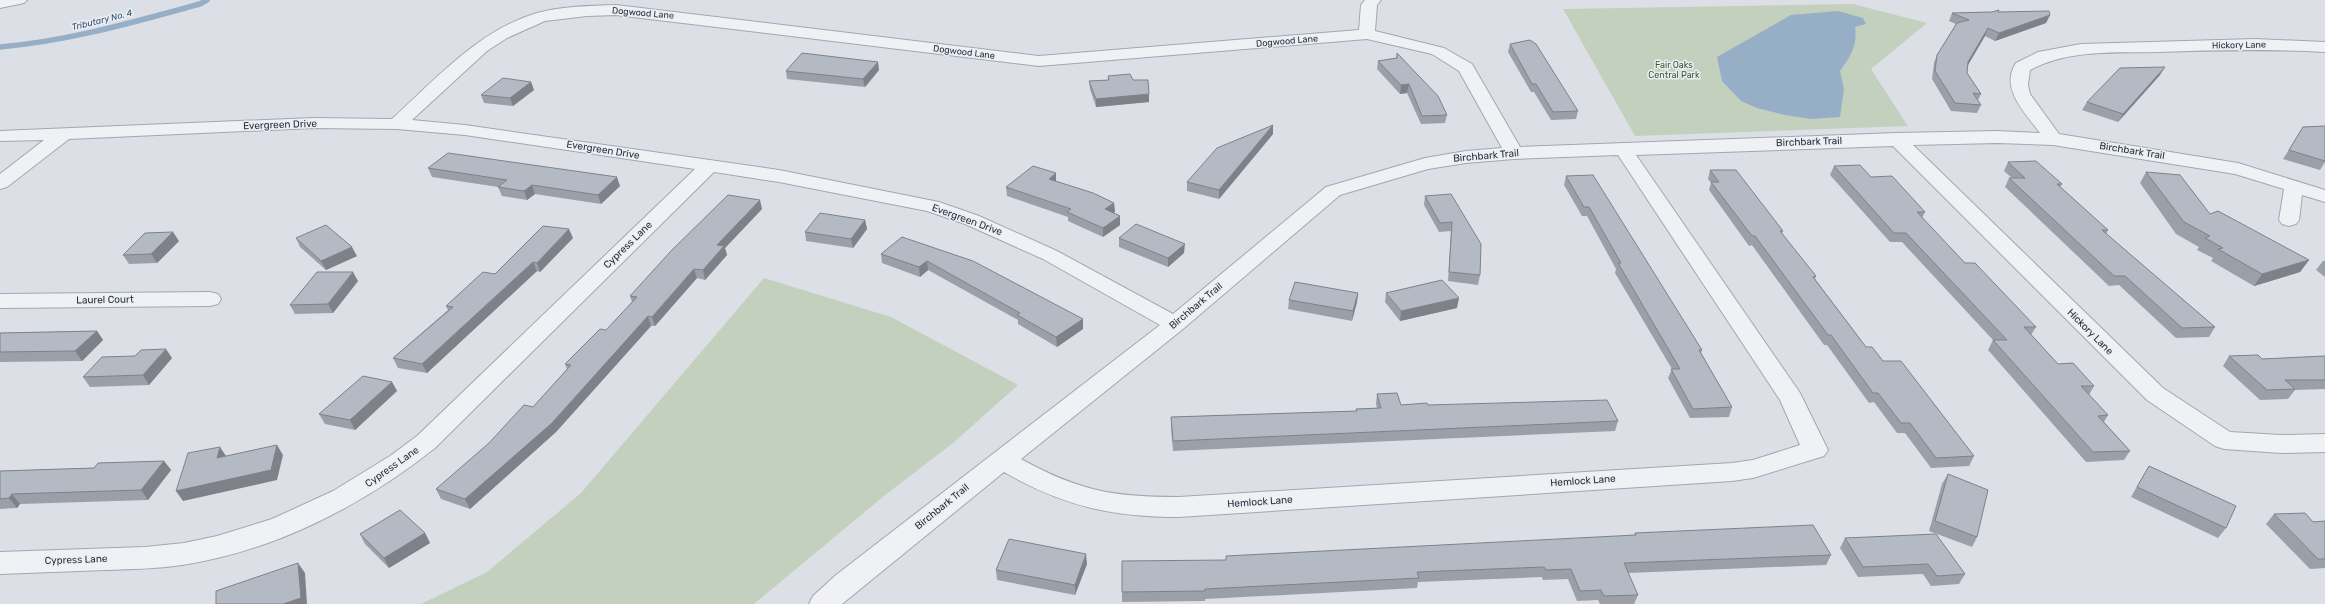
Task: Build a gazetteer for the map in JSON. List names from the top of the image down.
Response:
{
  "streets": {
    "street": [
      "Dogwood Lane",
      "Hickory Lane",
      "Evergreen Drive",
      "Birchbark Trail",
      "Cypress Lane",
      "Laurel Court",
      "Hemlock Lane"
    ]
  },
  "crossings": [
    ["Dogwood Lane", "Evergreen Drive"],
    ["Dogwood Lane", "Birchbark Trail"],
    ["Hickory Lane", "Birchbark Trail"],
    ["Evergreen Drive", "Birchbark Trail"],
    ["Evergreen Drive", "Cypress Lane"],
    ["Birchbark Trail", "Hemlock Lane"]
  ],
  "water": ["Tributary No. 4"],
  "parks": ["Fair Oaks Central Park"]
}
